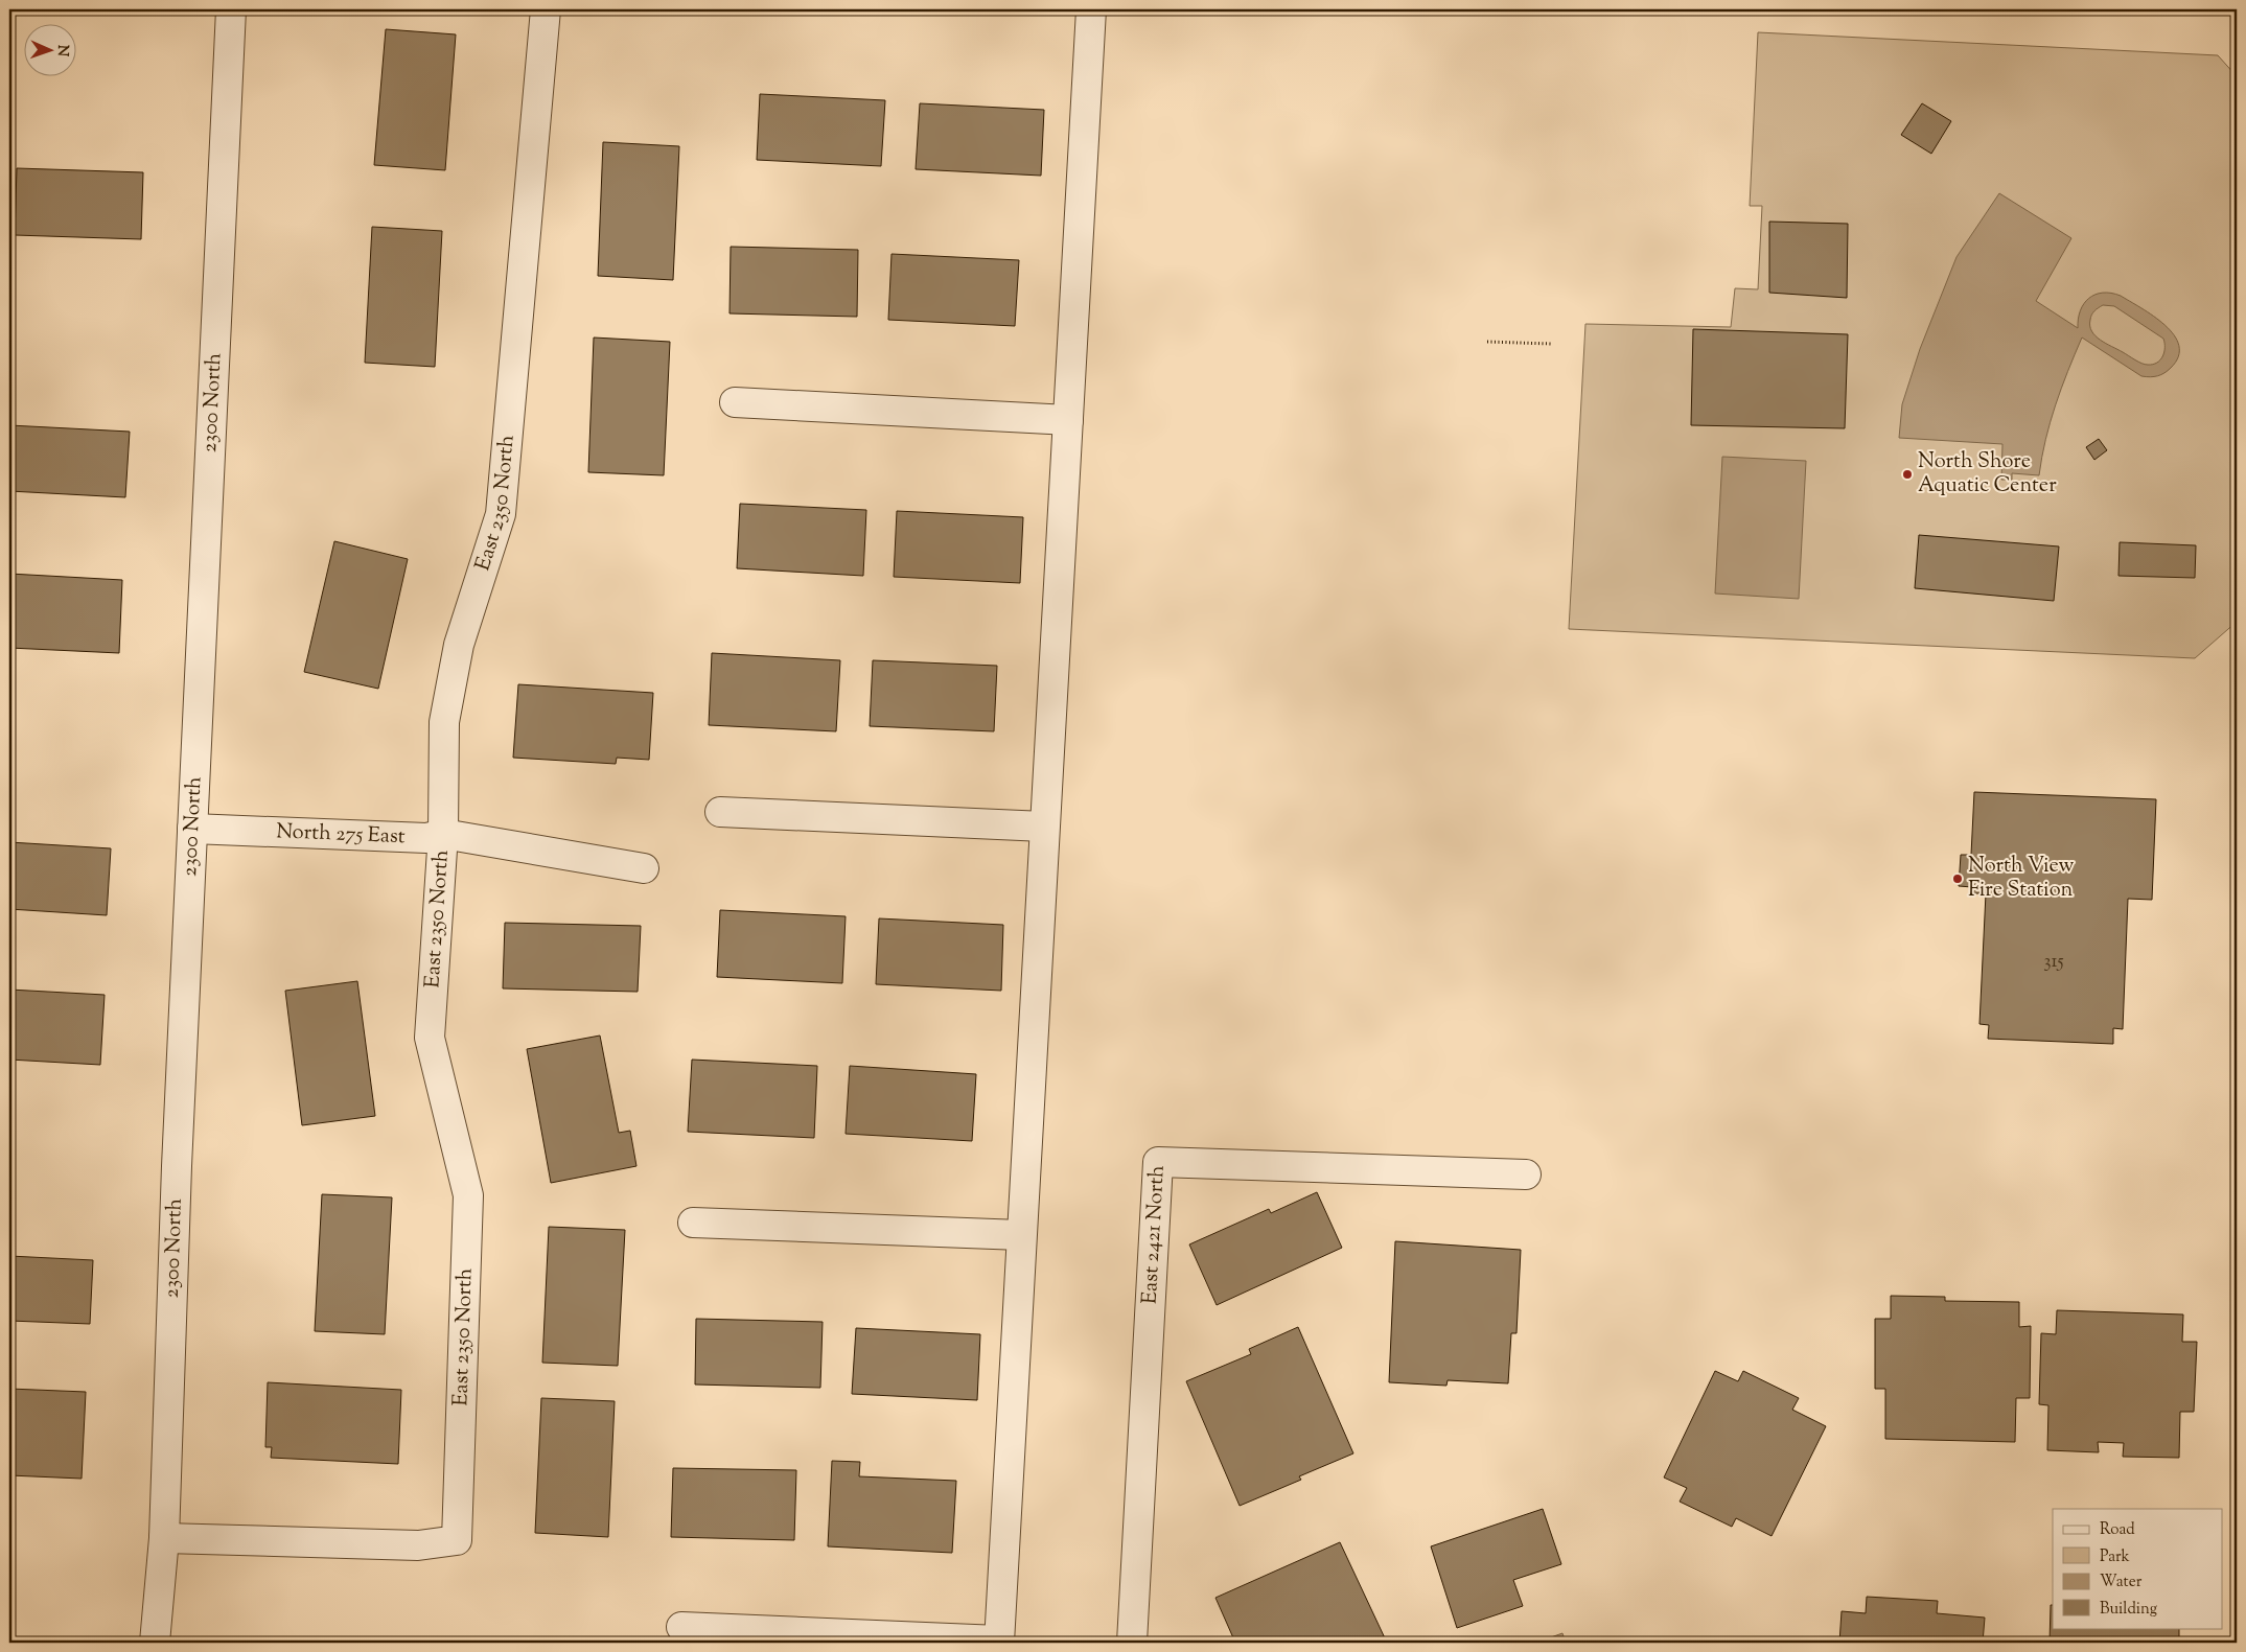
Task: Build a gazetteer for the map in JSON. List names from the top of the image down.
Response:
{
  "streets": {
    "street": [
      "2300 North",
      "East 2350 North",
      "North 275 East",
      "East 2421 North"
    ]
  },
  "crossings": [
    ["2300 North", "East 2350 North"],
    ["2300 North", "North 275 East"],
    ["East 2350 North", "North 275 East"]
  ],
  "places": ["North Shore Aquatic Center", "North View Fire Station"],
  "house_numbers": ["315"],
  "legend": [
    "Road",
    "Park",
    "Water",
    "Building"
  ],
  "north": "right"
}
